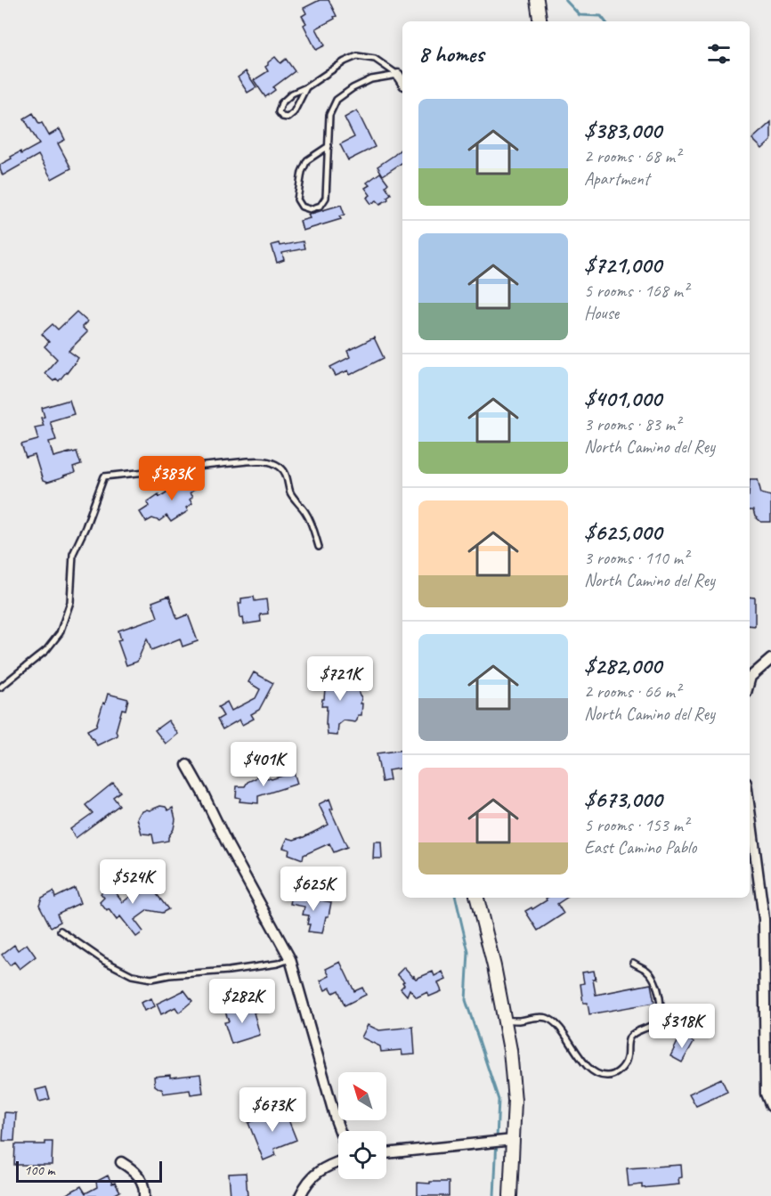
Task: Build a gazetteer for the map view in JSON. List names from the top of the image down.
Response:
{
  "scale_bar": "100 m",
  "north": "top left",
  "page": {
    "heading": "8 homes",
    "list": [
      {
        "name": "$383,000",
        "note": "2 rooms · 68 m² · Apartment"
      },
      {
        "name": "$721,000",
        "note": "5 rooms · 168 m² · House"
      },
      {
        "name": "$401,000",
        "note": "3 rooms · 83 m² · North Camino del Rey"
      },
      {
        "name": "$625,000",
        "note": "3 rooms · 110 m² · North Camino del Rey"
      },
      {
        "name": "$282,000",
        "note": "2 rooms · 66 m² · North Camino del Rey"
      },
      {
        "name": "$673,000",
        "note": "5 rooms · 153 m² · East Camino Pablo"
      }
    ],
    "price": [
      "$383K",
      "$721K",
      "$401K",
      "$524K",
      "$625K",
      "$282K",
      "$318K",
      "$673K"
    ],
    "scale": "100 m"
  }
}
